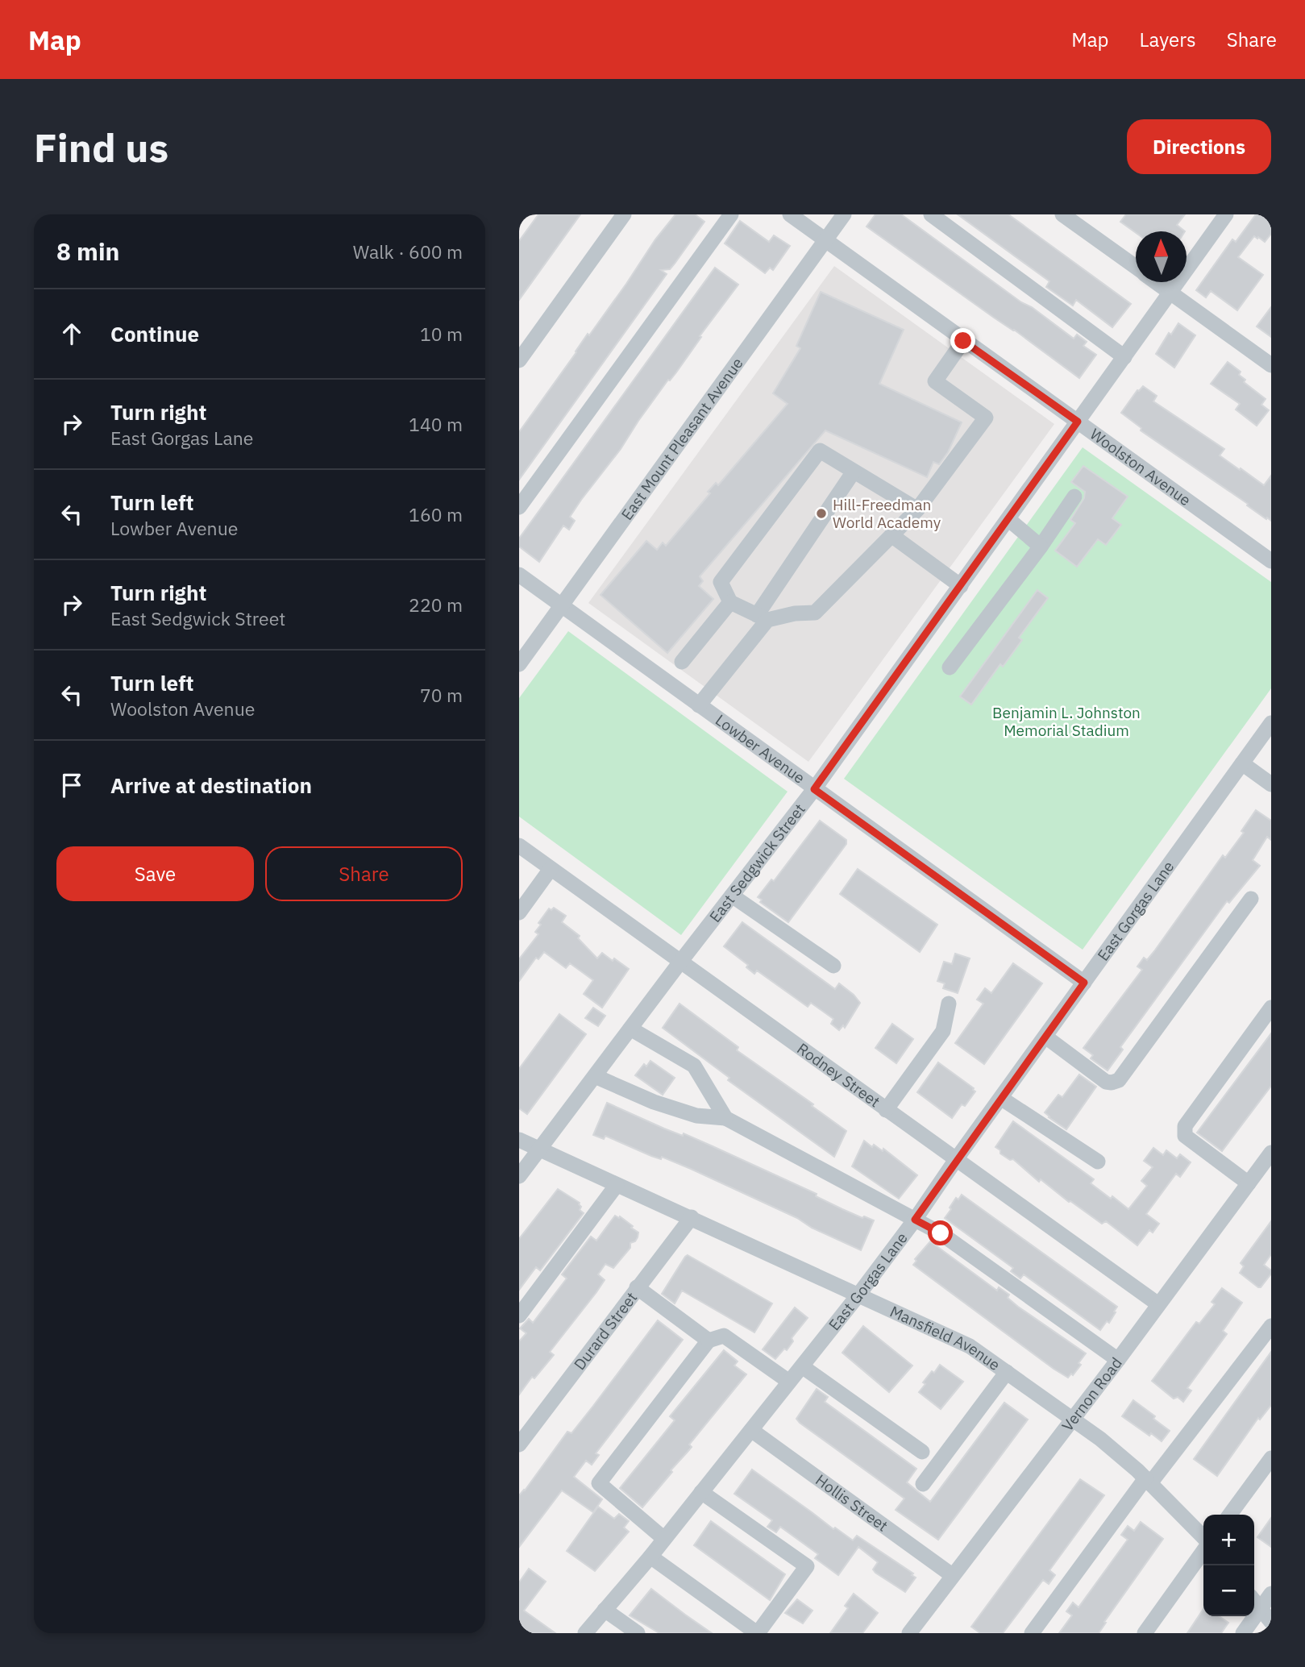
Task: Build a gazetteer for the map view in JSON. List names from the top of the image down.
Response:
{
  "streets": {
    "street": [
      "East Mount Pleasant Avenue",
      "Woolston Avenue",
      "Lowber Avenue",
      "East Sedgwick Street",
      "East Gorgas Lane",
      "Rodney Street",
      "Durard Street",
      "Mansfield Avenue",
      "Vernon Road",
      "Hollis Street"
    ]
  },
  "crossings": [
    ["East Mount Pleasant Avenue", "Woolston Avenue"],
    ["East Mount Pleasant Avenue", "Lowber Avenue"],
    ["Woolston Avenue", "East Sedgwick Street"],
    ["Lowber Avenue", "East Sedgwick Street"],
    ["Lowber Avenue", "East Gorgas Lane"],
    ["East Sedgwick Street", "Rodney Street"],
    ["East Sedgwick Street", "Mansfield Avenue"],
    ["East Gorgas Lane", "Rodney Street"],
    ["East Gorgas Lane", "Mansfield Avenue"],
    ["East Gorgas Lane", "Hollis Street"],
    ["Rodney Street", "Vernon Road"],
    ["Durard Street", "Mansfield Avenue"],
    ["Mansfield Avenue", "Vernon Road"],
    ["Vernon Road", "Hollis Street"]
  ],
  "parks": ["Benjamin L. Johnston Memorial Stadium"],
  "places": ["Hill-Freedman World Academy"],
  "north": "top",
  "page": {
    "header": "Map",
    "nav": ["Map", "Layers", "Share"],
    "buttons": [
      "Directions",
      ["Save", "Share"]
    ],
    "title": "Find us",
    "heading": ["8 min", "Walk · 600 m"],
    "list": [
      ["Continue", "10 m"],
      ["Turn right", "East Gorgas Lane", "140 m"],
      ["Turn left", "Lowber Avenue", "160 m"],
      ["Turn right", "East Sedgwick Street", "220 m"],
      ["Turn left", "Woolston Avenue", "70 m"],
      "Arrive at destination"
    ],
    "map_buttons": ["+", "−"]
  }
}
